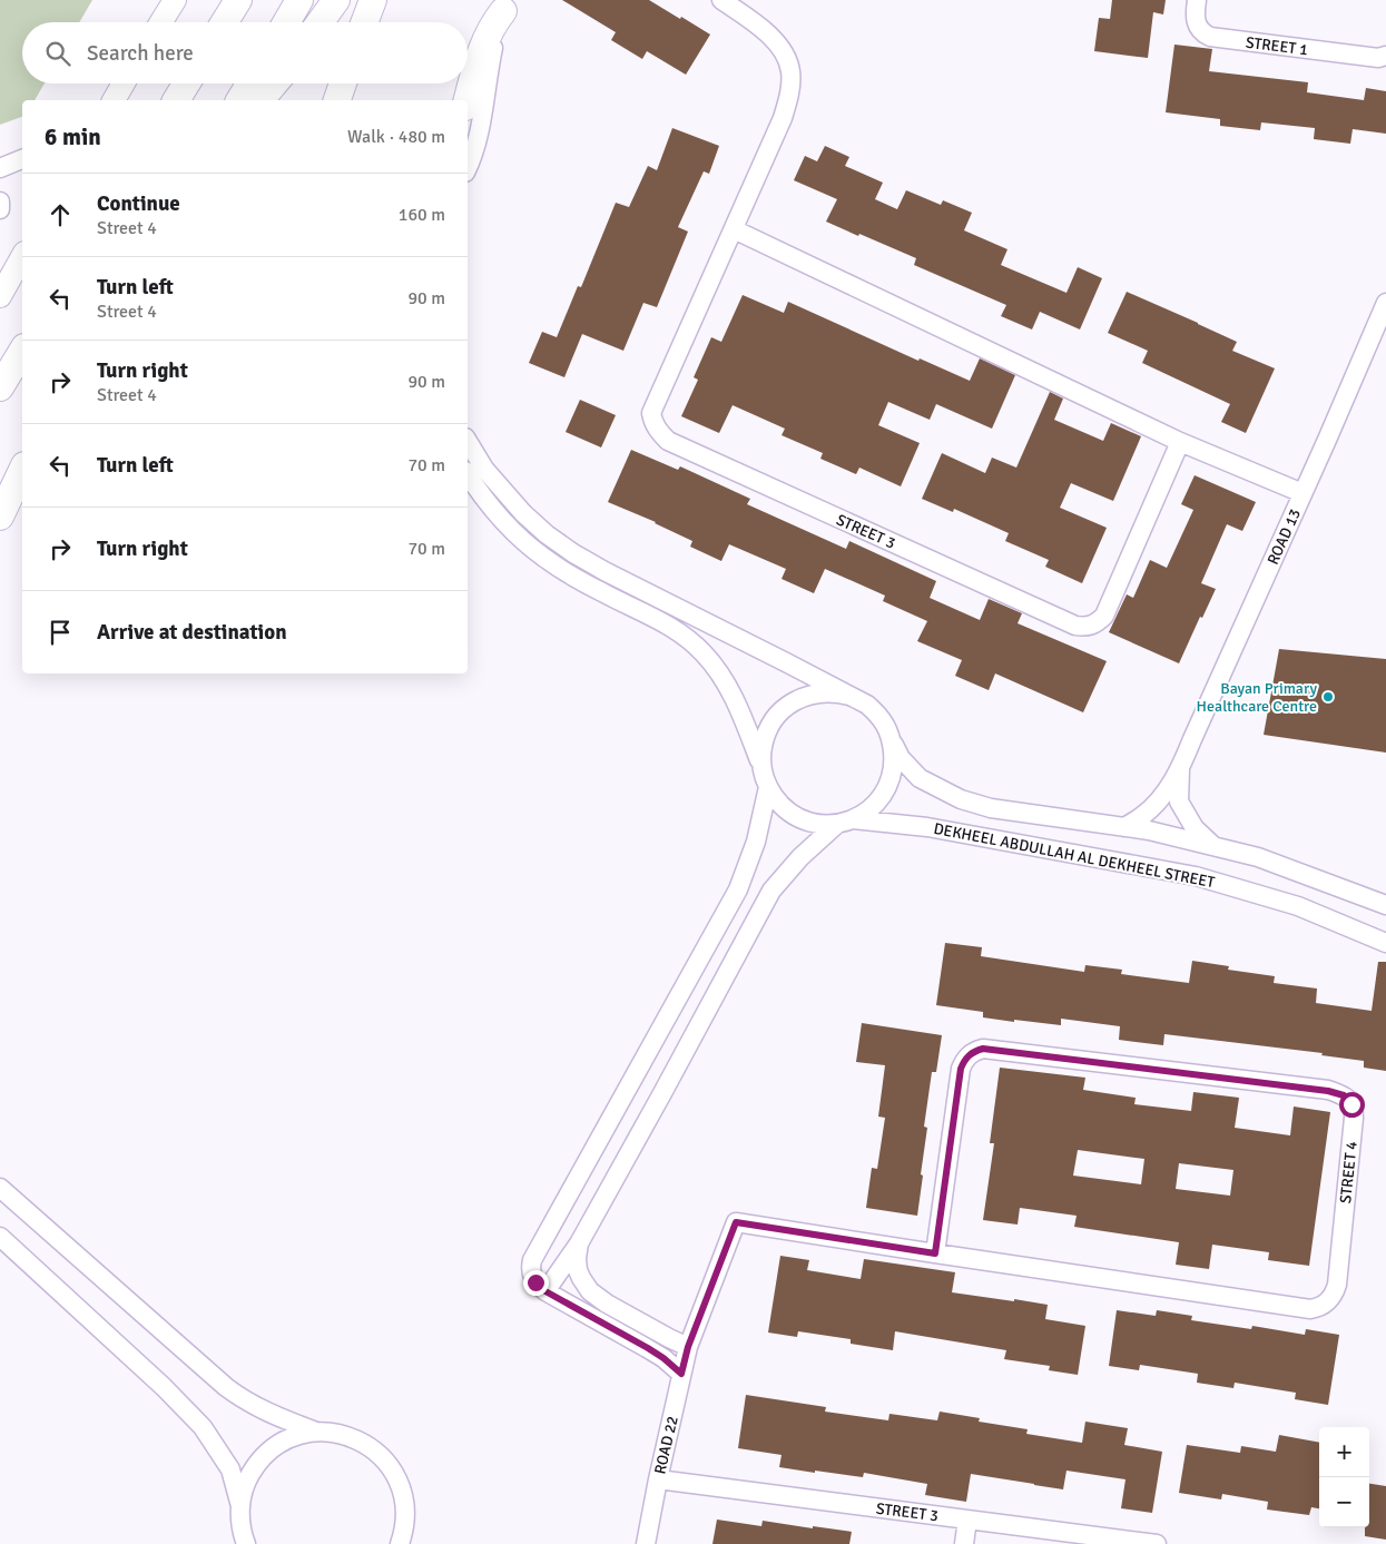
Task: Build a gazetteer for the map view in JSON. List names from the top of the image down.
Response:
{
  "streets": {
    "street": [
      "STREET 1",
      "STREET 3",
      "ROAD 13",
      "DEKHEEL ABDULLAH AL DEKHEEL STREET",
      "STREET 4",
      "ROAD 22"
    ]
  },
  "crossings": [
    ["STREET 3", "ROAD 22"],
    ["ROAD 13", "DEKHEEL ABDULLAH AL DEKHEEL STREET"],
    ["STREET 4", "ROAD 22"]
  ],
  "places": ["Bayan Primary Healthcare Centre"],
  "page": {
    "search": "Search here",
    "heading": ["6 min", "Walk · 480 m"],
    "list": [
      ["Continue", "Street 4", "160 m"],
      ["Turn left", "Street 4", "90 m"],
      ["Turn right", "Street 4", "90 m"],
      ["Turn left", "70 m"],
      ["Turn right", "70 m"],
      "Arrive at destination"
    ],
    "map_buttons": ["+", "−"]
  }
}
